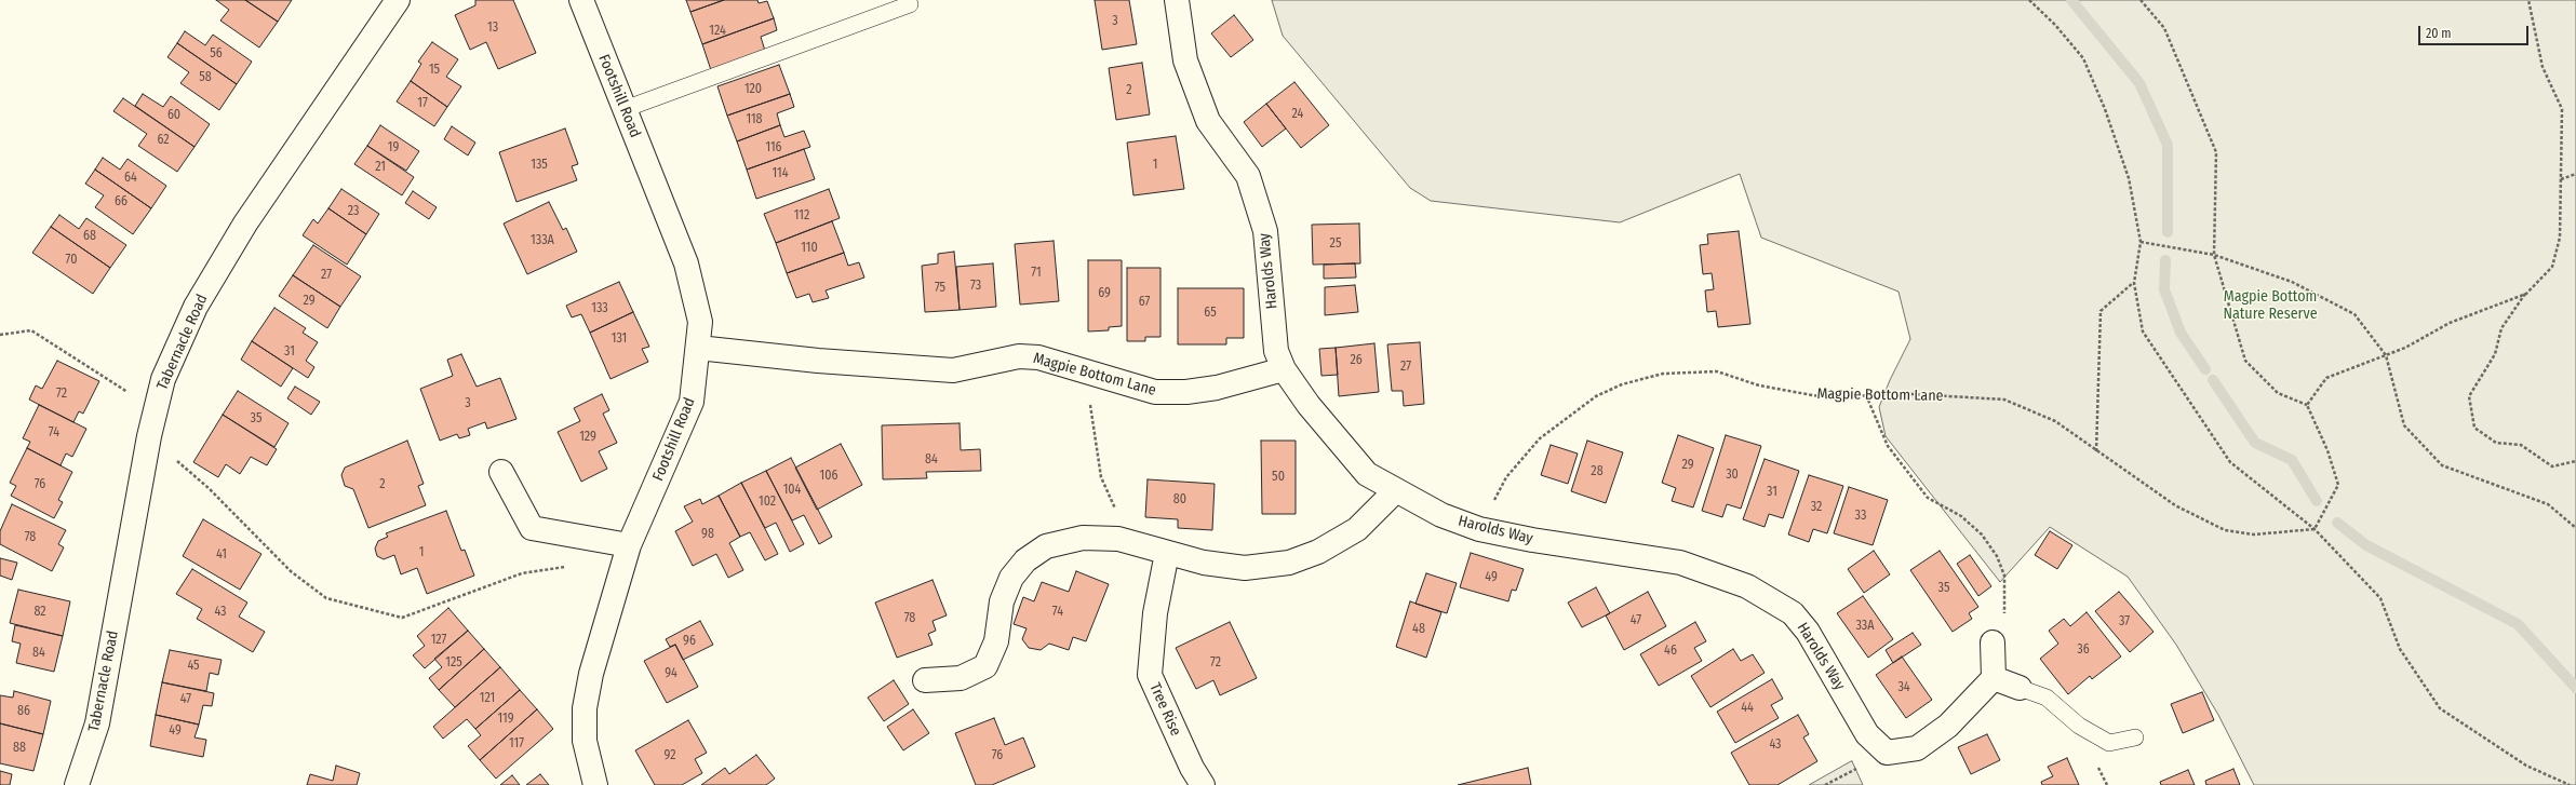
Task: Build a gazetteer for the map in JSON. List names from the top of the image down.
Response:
{
  "streets": {
    "street": [
      "Footshill Road",
      "Harolds Way",
      "Tabernacle Road",
      "Magpie Bottom Lane",
      "Tree Rise"
    ]
  },
  "crossings": [
    ["Footshill Road", "Magpie Bottom Lane"],
    ["Harolds Way", "Magpie Bottom Lane"]
  ],
  "parks": ["Magpie Bottom Nature Reserve"],
  "house_numbers": [
    "3",
    "13",
    "124",
    "56",
    "15",
    "58",
    "120",
    "2",
    "17",
    "24",
    "60",
    "118",
    "62",
    "19",
    "116",
    "135",
    "1",
    "21",
    "114",
    "64",
    "66",
    "23",
    "112",
    "68",
    "133A",
    "25",
    "110",
    "70",
    "71",
    "27",
    "73",
    "75",
    "69",
    "29",
    "67",
    "133",
    "65",
    "131",
    "31",
    "26",
    "27",
    "72",
    "3",
    "35",
    "74",
    "129",
    "84",
    "29",
    "28",
    "30",
    "106",
    "50",
    "76",
    "2",
    "104",
    "31",
    "80",
    "102",
    "32",
    "33",
    "98",
    "78",
    "1",
    "41",
    "49",
    "35",
    "82",
    "43",
    "74",
    "78",
    "47",
    "37",
    "33A",
    "48",
    "127",
    "96",
    "36",
    "46",
    "84",
    "125",
    "72",
    "45",
    "94",
    "34",
    "121",
    "47",
    "44",
    "86",
    "119",
    "49",
    "117",
    "43",
    "88",
    "92",
    "76"
  ],
  "scale_bar": "20 m"
}
